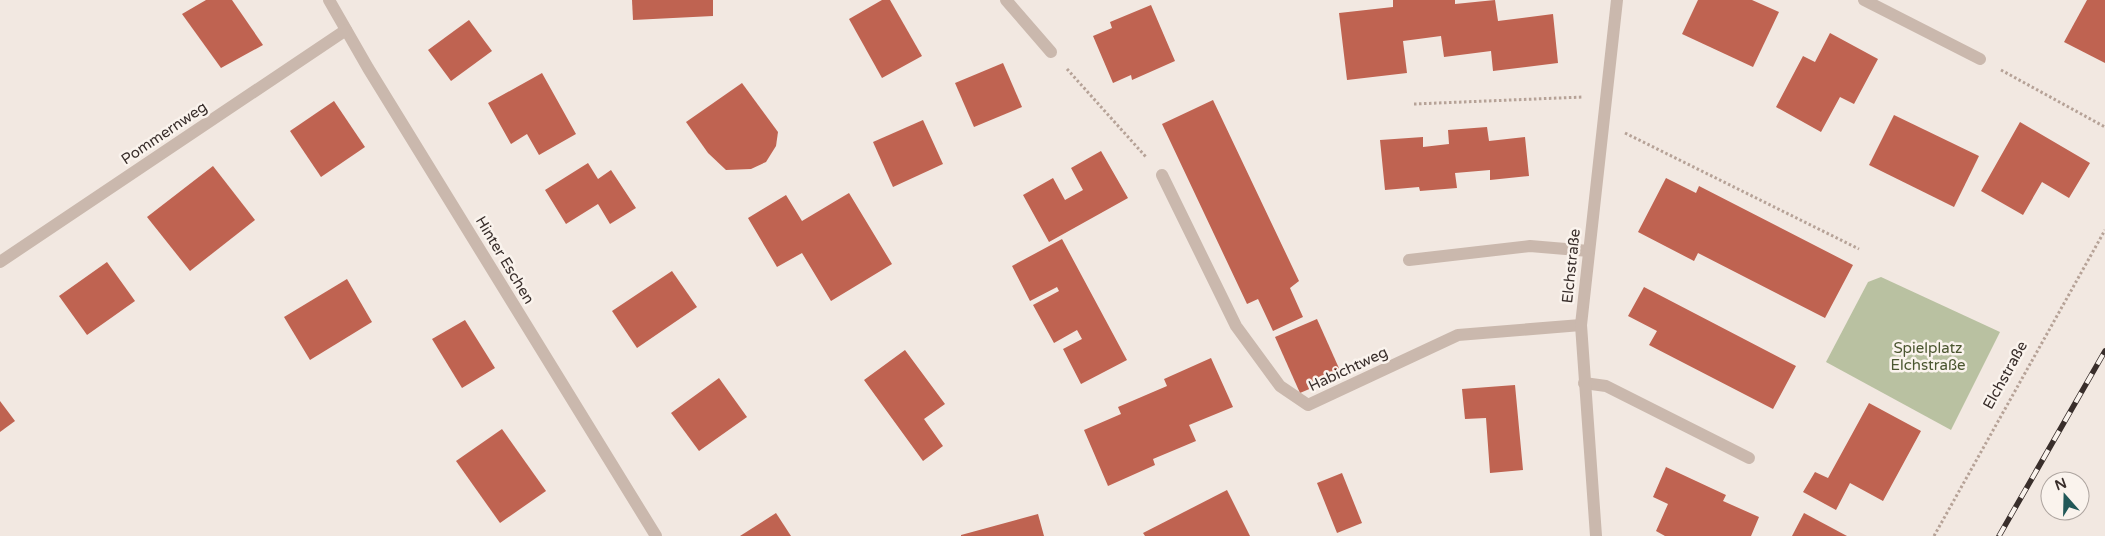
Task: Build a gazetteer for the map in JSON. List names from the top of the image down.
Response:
{
  "streets": {
    "street": [
      "Pommernweg",
      "Hinter Eschen",
      "Elchstraße",
      "Habichtweg"
    ]
  },
  "crossings": [
    ["Pommernweg", "Hinter Eschen"],
    ["Elchstraße", "Habichtweg"]
  ],
  "parks": ["Spielplatz Elchstraße"],
  "north": "top"
}
